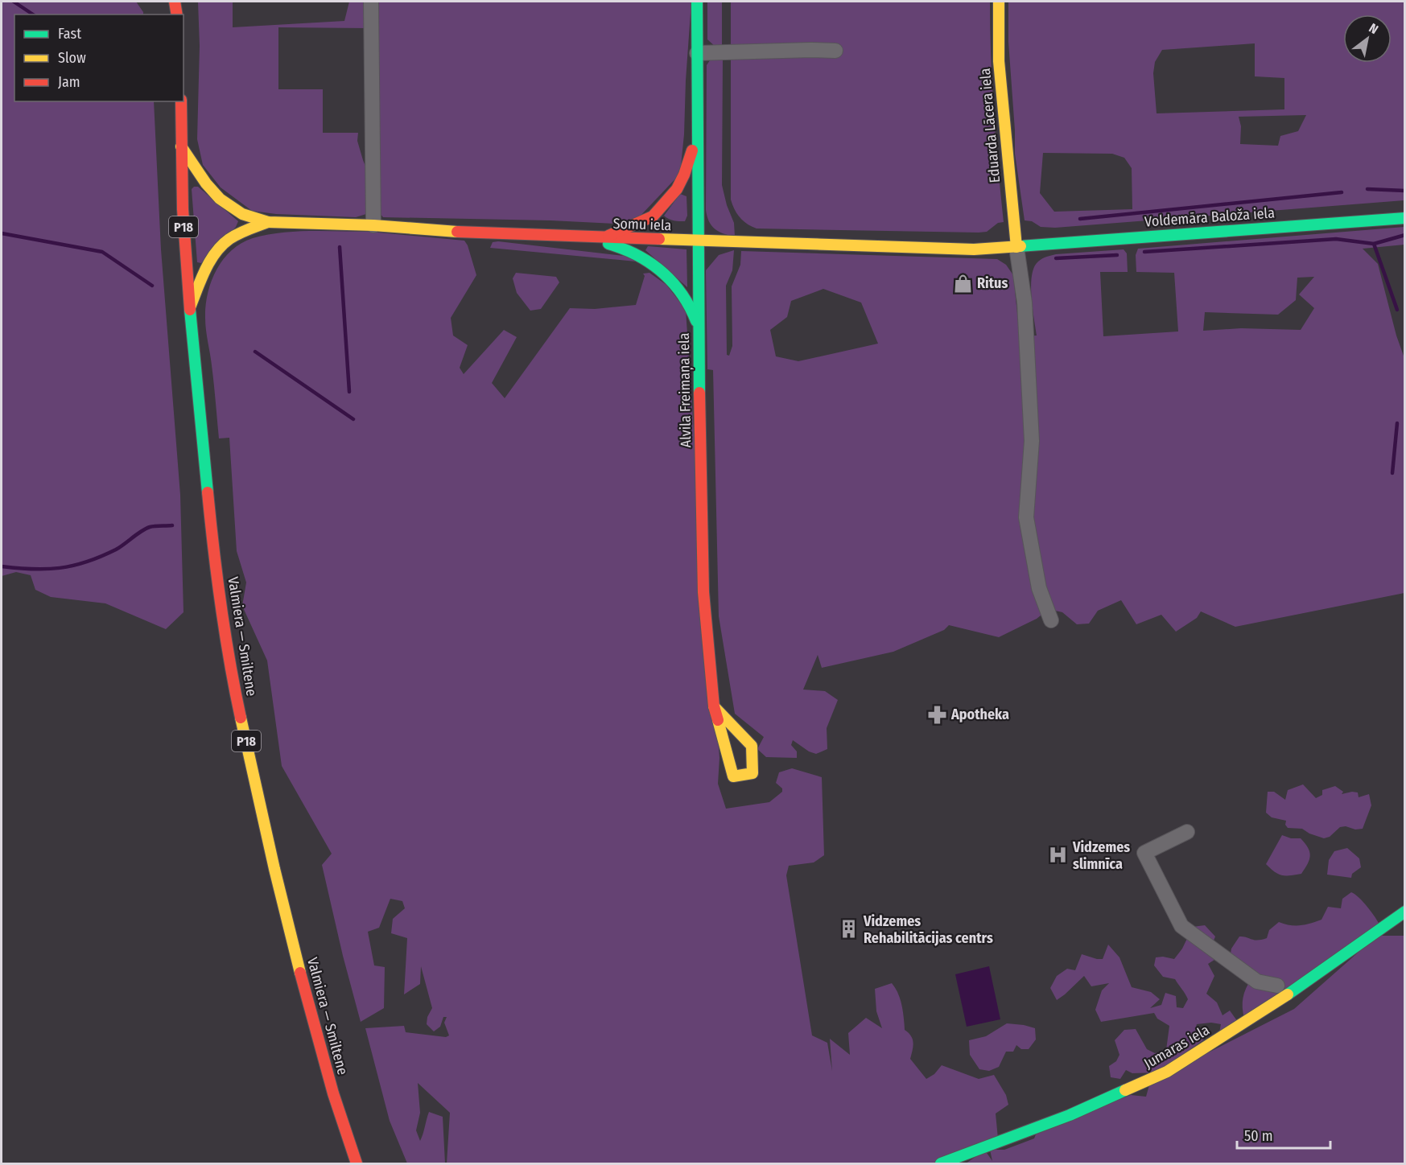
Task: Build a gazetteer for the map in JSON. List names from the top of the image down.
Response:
{
  "streets": {
    "main road": [
      "Eduarda Lācera iela",
      "Voldemāra Baloža iela",
      "Somu iela",
      "P18",
      "Alvila Freimaņa iela",
      "Valmiera — Smiltene",
      "Jumaras iela"
    ]
  },
  "crossings": [
    ["Eduarda Lācera iela", "Voldemāra Baloža iela"],
    ["Eduarda Lācera iela", "Somu iela"],
    ["Voldemāra Baloža iela", "Somu iela"],
    ["Somu iela", "Alvila Freimaņa iela"]
  ],
  "places": {
    "shop": ["Ritus"],
    "pharmacy": ["Apotheka"],
    "hospital": ["Vidzemes slimnīca"],
    "building": ["Vidzemes Rehabilitācijas centrs"]
  },
  "legend": ["Fast", "Slow", "Jam"],
  "scale_bar": "50 m",
  "north": "top right"
}
